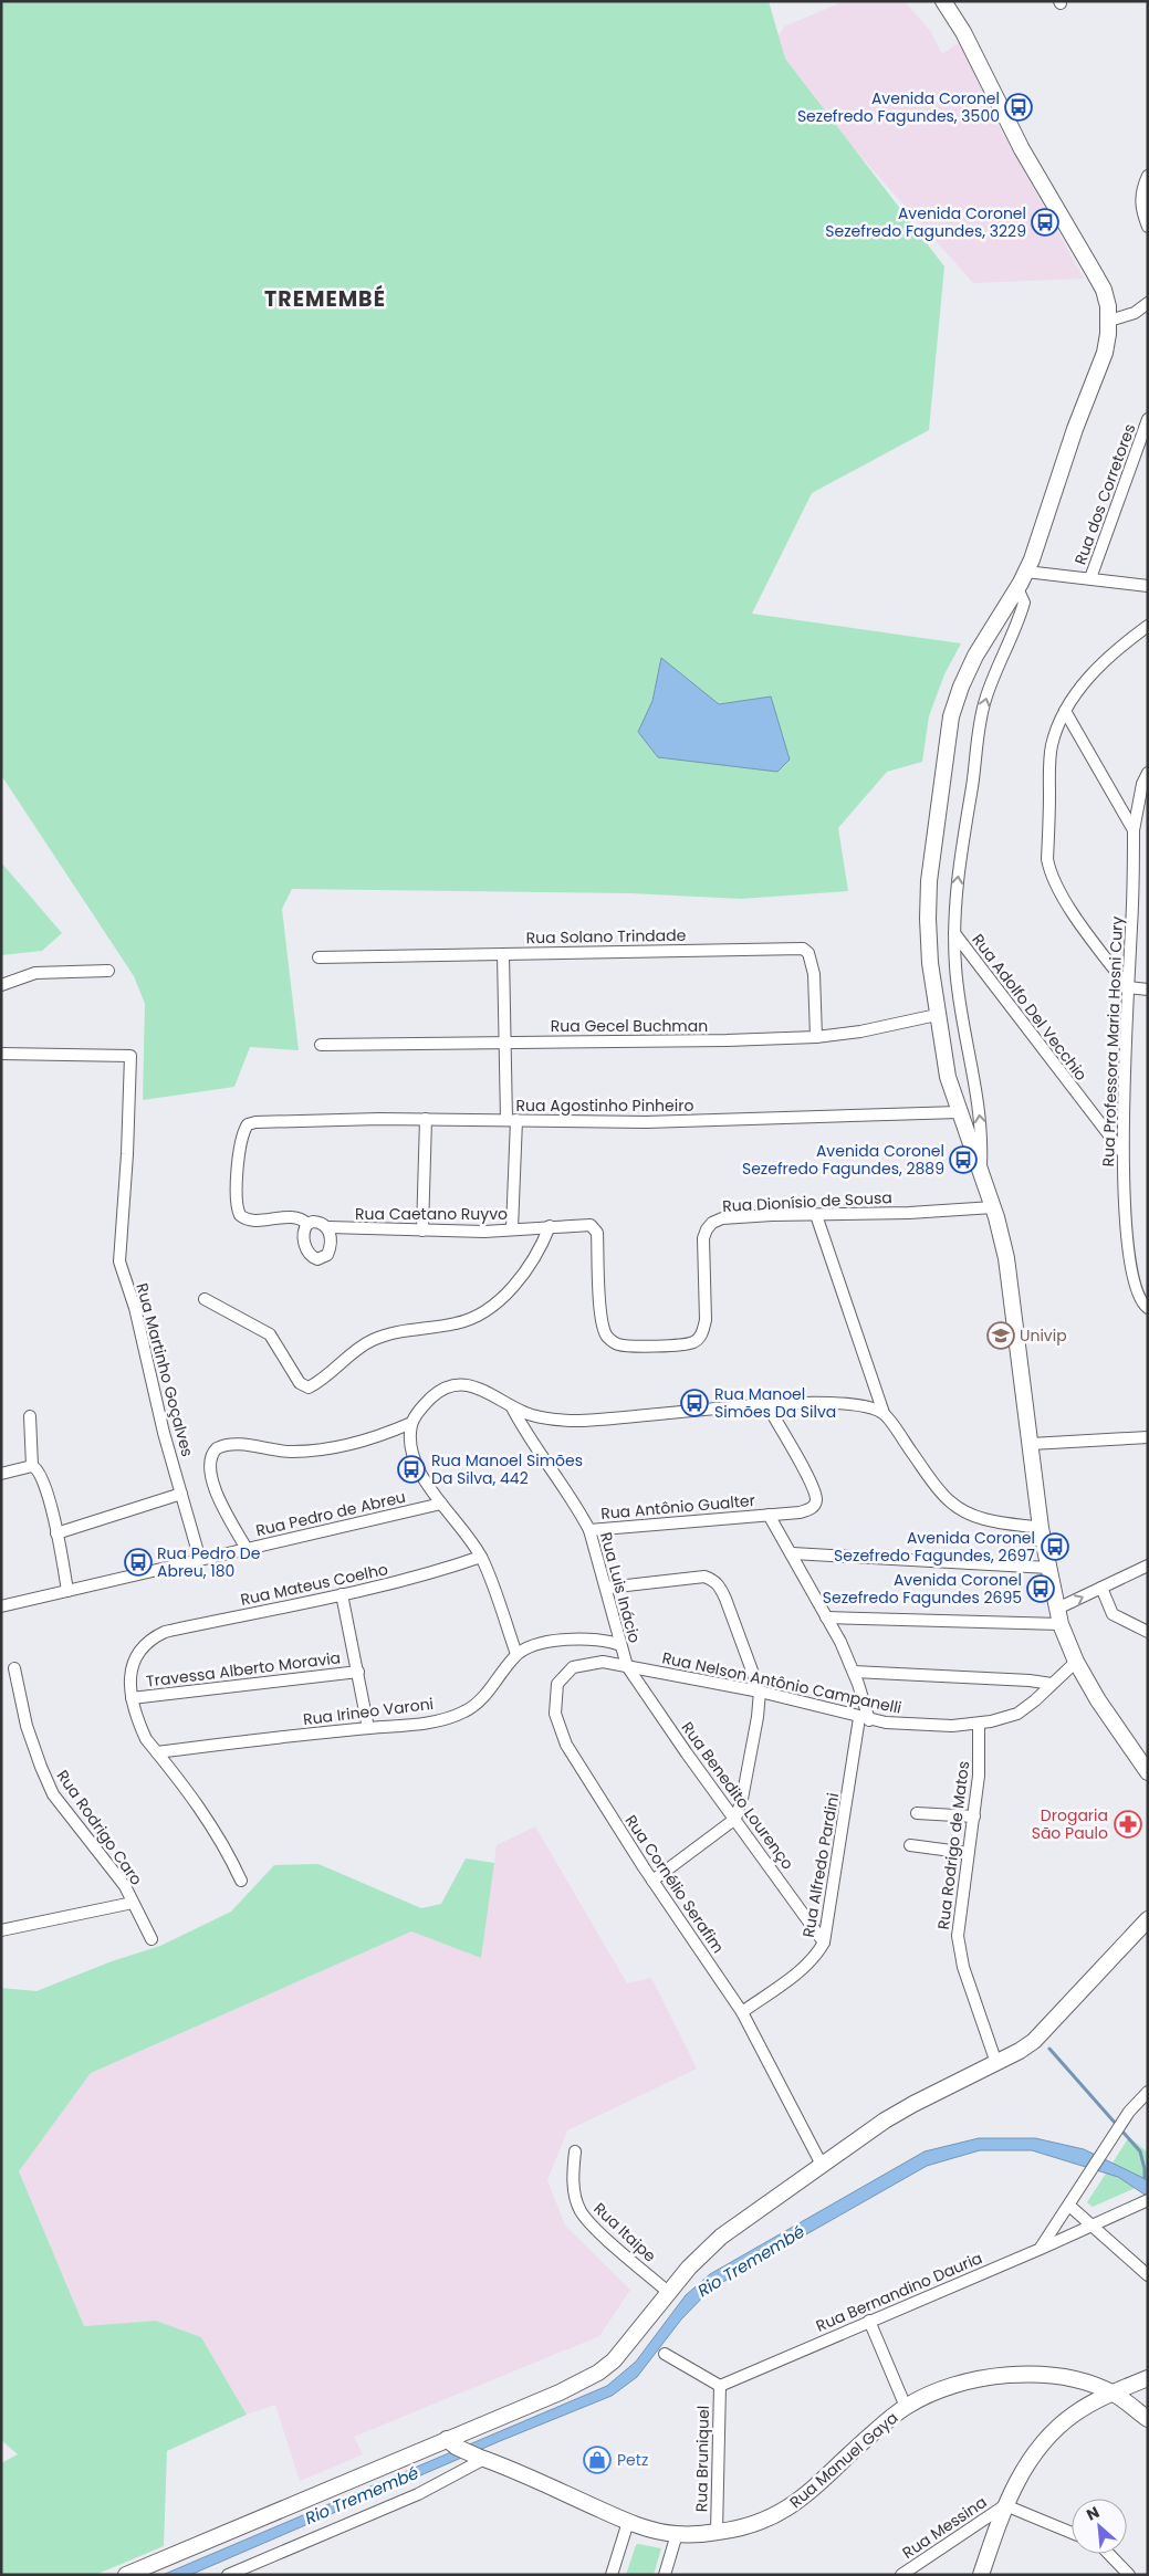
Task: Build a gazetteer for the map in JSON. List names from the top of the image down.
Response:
{
  "streets": {
    "main road": ["Rua Manuel Gaya"],
    "street": [
      "Rua dos Corretores",
      "Rua Solano Trindade",
      "Rua Adolfo Del Vecchio",
      "Rua Gecel Buchman",
      "Rua Professora Maria Hosni Cury",
      "Rua Agostinho Pinheiro",
      "Rua Dionísio de Sousa",
      "Rua Caetano Ruyvo",
      "Rua Martinho Goçalves",
      "Rua Antônio Gualter",
      "Rua Pedro de Abreu",
      "Rua Mateus Coelho",
      "Rua Luis Inácio",
      "Travessa Alberto Moravia",
      "Rua Nelson Antônio Campanelli",
      "Rua Irineo Varoni",
      "Rua Benedito Lourenço",
      "Rua Rodrigo Caro",
      "Rua Rodrigo de Matos",
      "Rua Alfredo Pardini",
      "Rua Cornélio Serafim",
      "Rua Itaipe",
      "Rua Bernandino Dauria",
      "Rua Bruniquel",
      "Rua Messina"
    ]
  },
  "crossings": [
    ["Rua Solano Trindade", "Rua Gecel Buchman"],
    ["Rua Adolfo Del Vecchio", "Rua Professora Maria Hosni Cury"],
    ["Rua Agostinho Pinheiro", "Rua Caetano Ruyvo"],
    ["Rua Dionísio de Sousa", "Rua Caetano Ruyvo"],
    ["Rua Martinho Goçalves", "Rua Pedro de Abreu"],
    ["Rua Antônio Gualter", "Rua Luis Inácio"],
    ["Rua Mateus Coelho", "Travessa Alberto Moravia"],
    ["Rua Luis Inácio", "Rua Nelson Antônio Campanelli"],
    ["Rua Luis Inácio", "Rua Benedito Lourenço"],
    ["Rua Luis Inácio", "Rua Cornélio Serafim"],
    ["Rua Nelson Antônio Campanelli", "Rua Benedito Lourenço"],
    ["Rua Nelson Antônio Campanelli", "Rua Rodrigo de Matos"],
    ["Rua Nelson Antônio Campanelli", "Rua Alfredo Pardini"],
    ["Rua Nelson Antônio Campanelli", "Rua Cornélio Serafim"],
    ["Rua Benedito Lourenço", "Rua Alfredo Pardini"],
    ["Rua Benedito Lourenço", "Rua Cornélio Serafim"],
    ["Rua Alfredo Pardini", "Rua Cornélio Serafim"],
    ["Rua Bernandino Dauria", "Rua Bruniquel"],
    ["Rua Bruniquel", "Rua Manuel Gaya"]
  ],
  "districts": ["TREMEMBÉ"],
  "water": ["Rio Tremembé"],
  "places": {
    "bus stop": [
      "Avenida Coronel Sezefredo Fagundes, 3500",
      "Avenida Coronel Sezefredo Fagundes, 3229",
      "Avenida Coronel Sezefredo Fagundes, 2889",
      "Rua Manoel Simões Da Silva",
      "Rua Manoel Simões Da Silva, 442",
      "Avenida Coronel Sezefredo Fagundes, 2697",
      "Rua Pedro De Abreu, 180",
      "Avenida Coronel Sezefredo Fagundes 2695"
    ],
    "school or university": ["Univip"],
    "pharmacy": ["Drogaria São Paulo"],
    "shop": ["Petz"]
  },
  "north": "top left"
}
